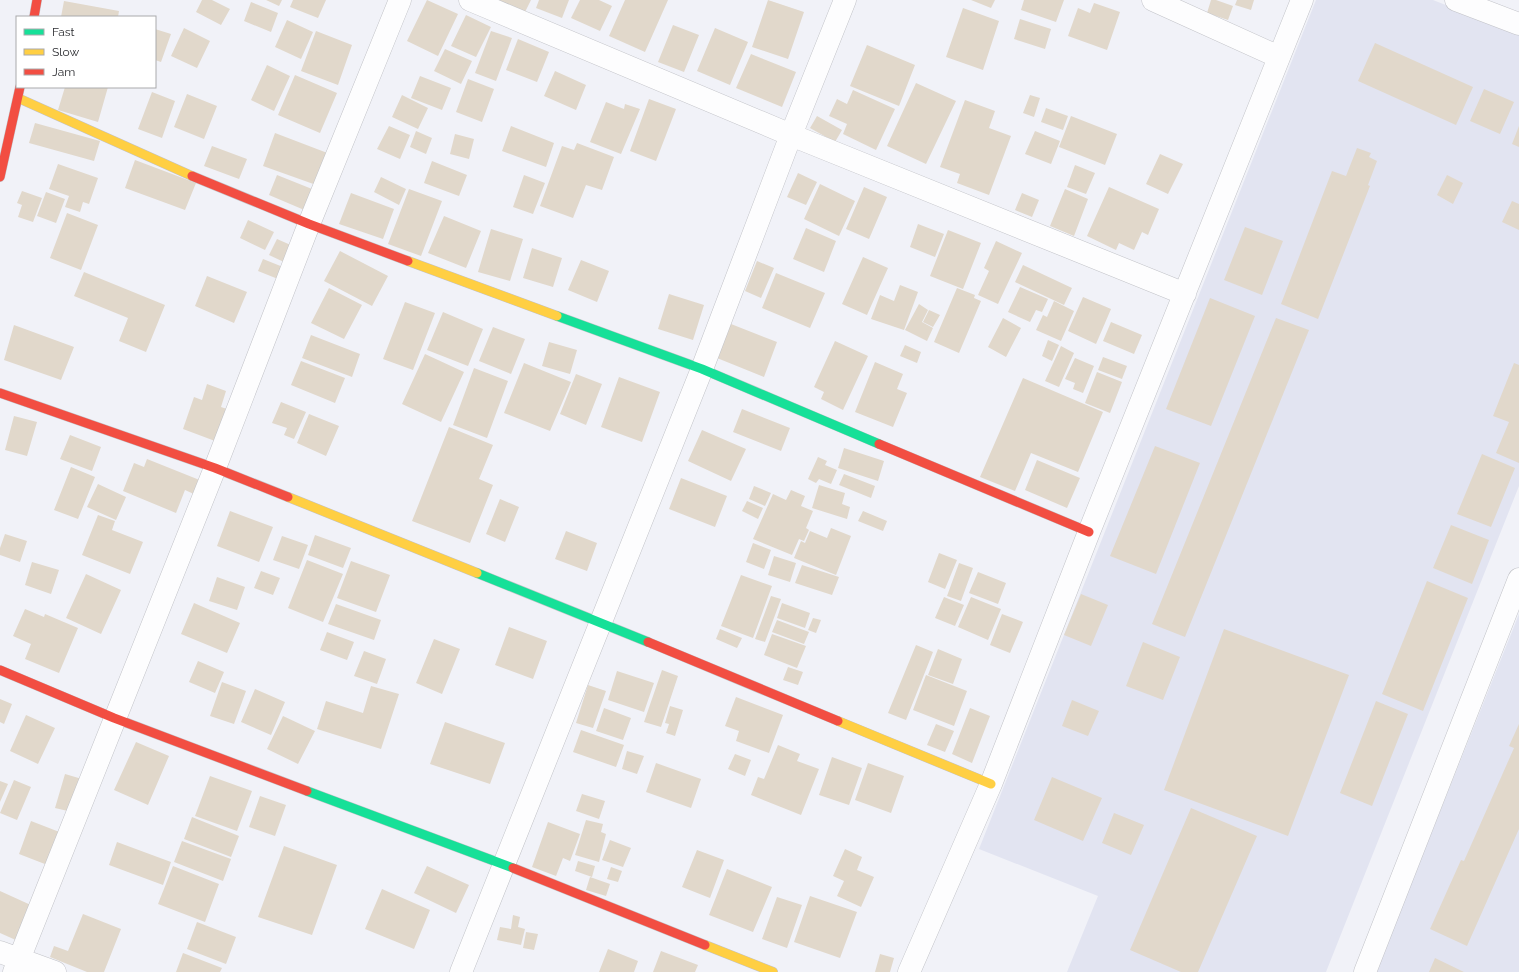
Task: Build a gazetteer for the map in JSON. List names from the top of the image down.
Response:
{
  "legend": ["Fast", "Slow", "Jam"]
}
